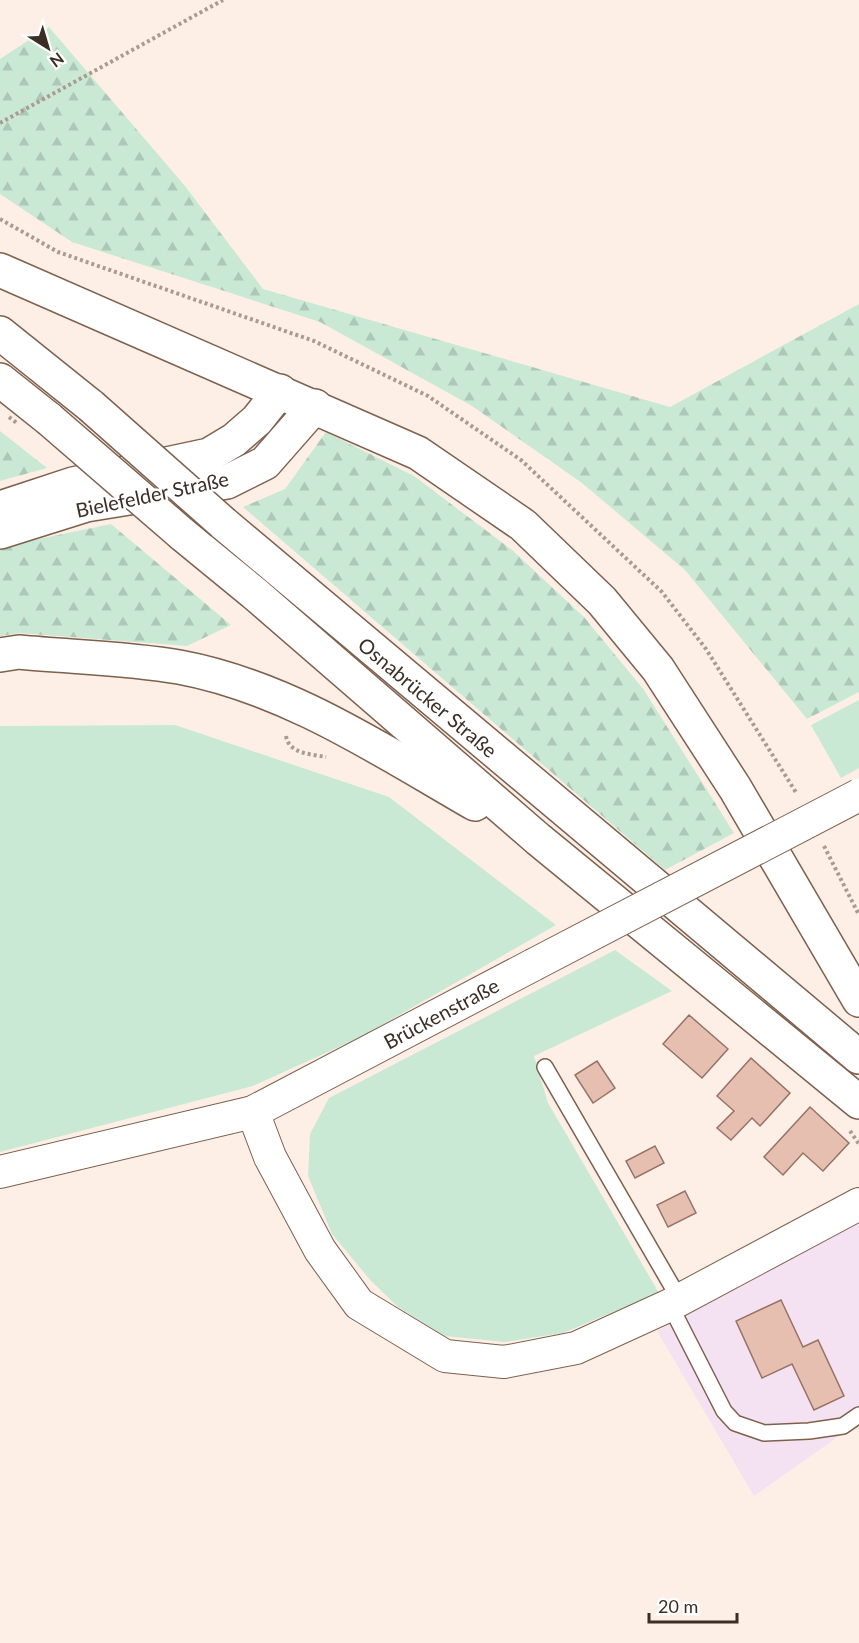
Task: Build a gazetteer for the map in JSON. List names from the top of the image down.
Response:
{
  "streets": {
    "main road": ["Bielefelder Straße", "Osnabrücker Straße"],
    "street": ["Brückenstraße"]
  },
  "scale_bar": "20 m",
  "north": "bottom right"
}
